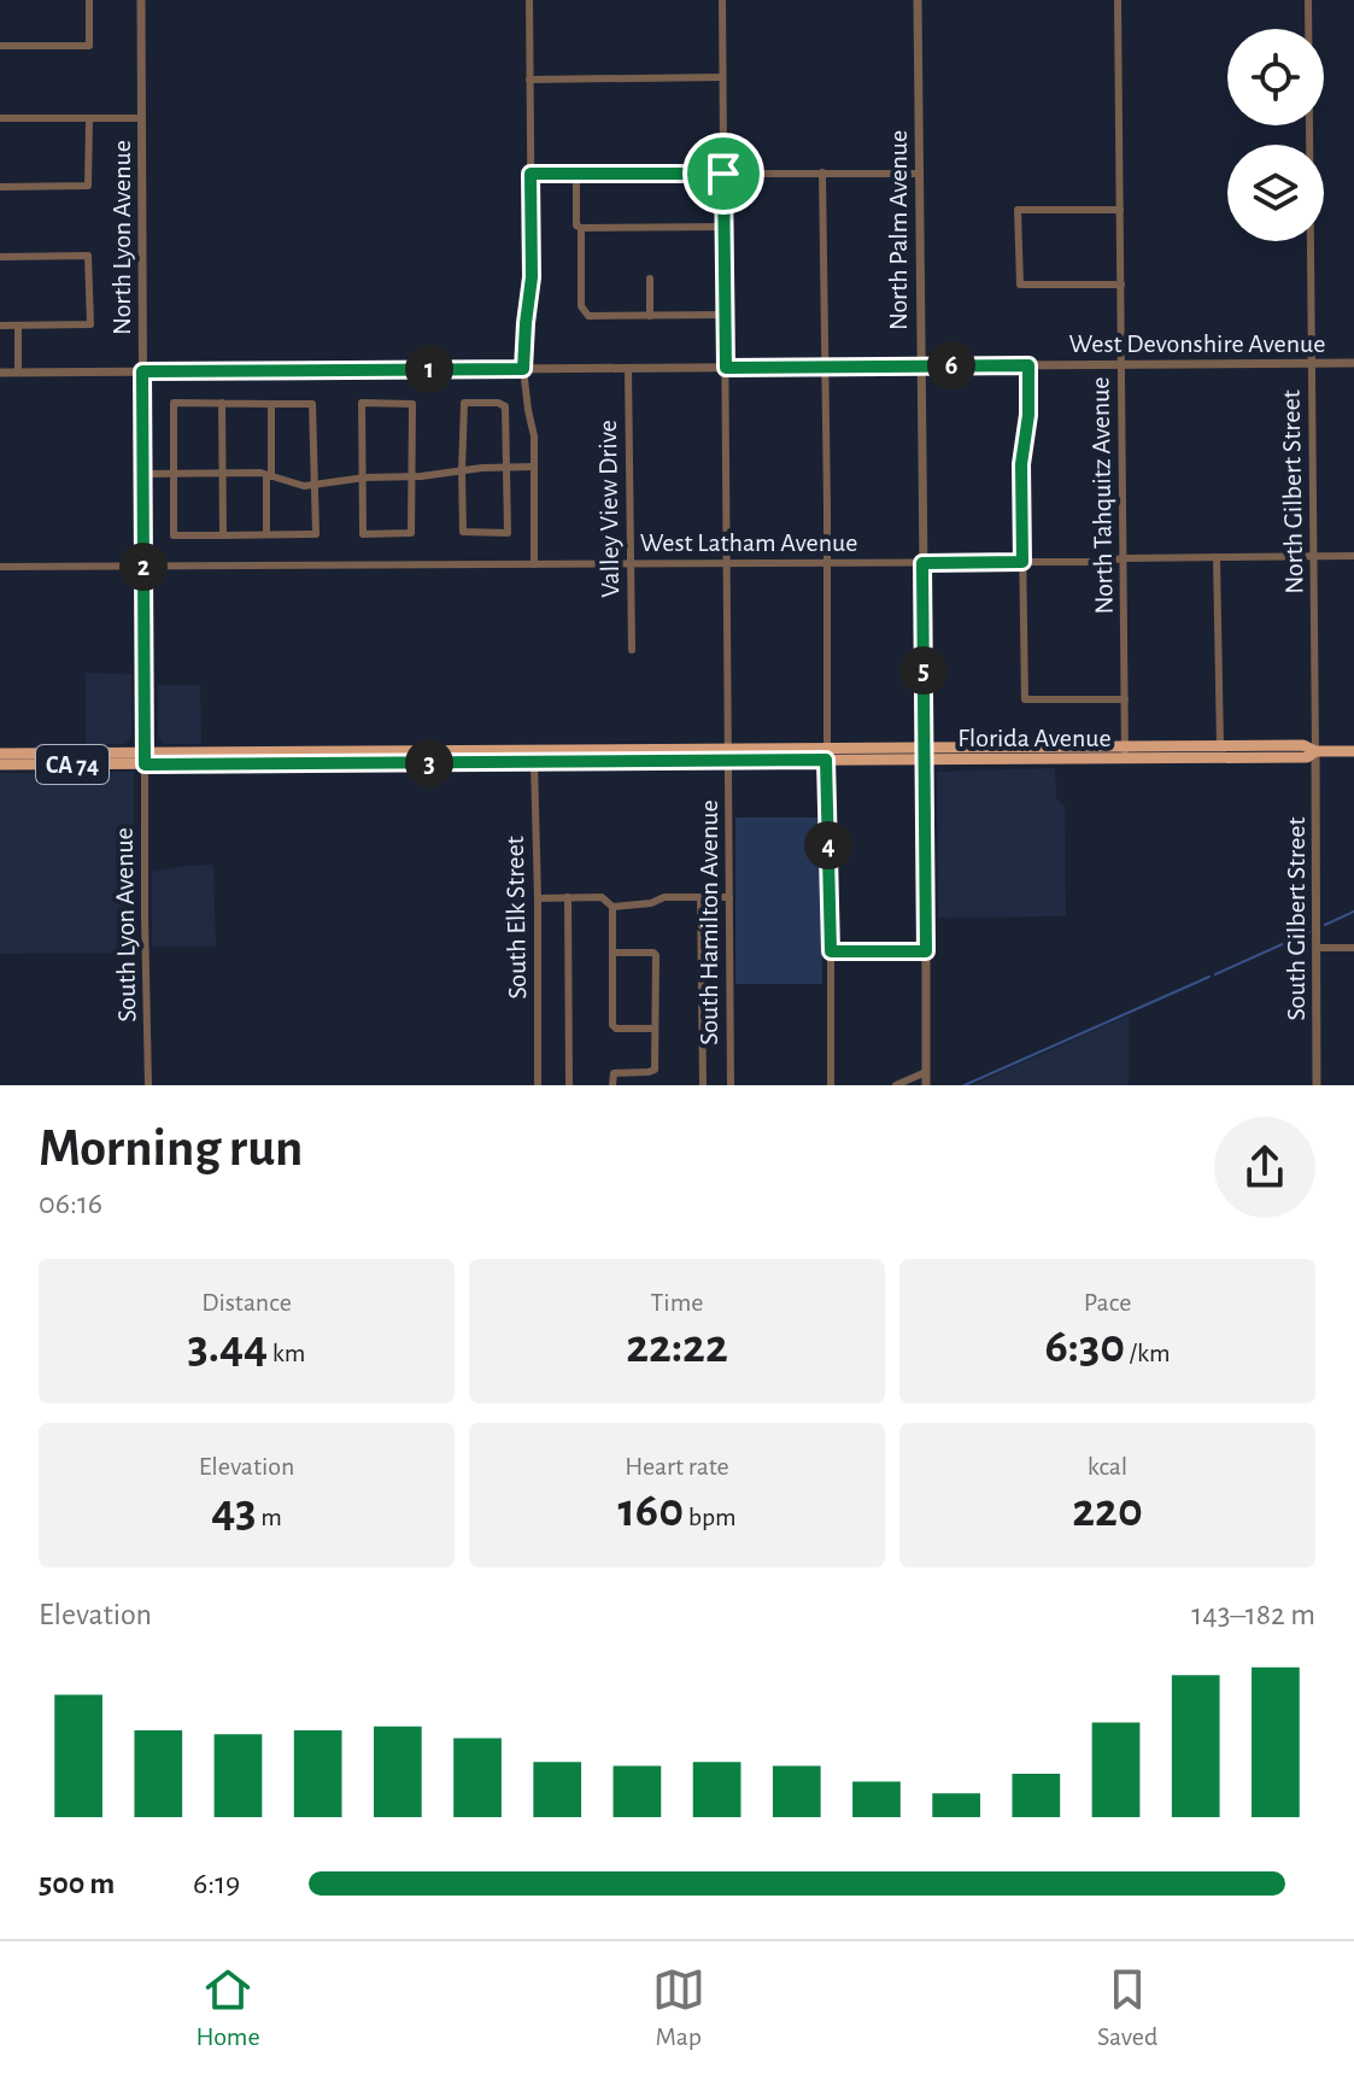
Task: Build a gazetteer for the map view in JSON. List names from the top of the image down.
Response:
{
  "streets": {
    "main road": ["Florida Avenue", "CA 74"],
    "street": [
      "North Palm Avenue",
      "North Lyon Avenue",
      "West Devonshire Avenue",
      "North Gilbert Street",
      "North Tahquitz Avenue",
      "Valley View Drive",
      "West Latham Avenue",
      "South Elk Street",
      "South Gilbert Street",
      "South Hamilton Avenue",
      "South Lyon Avenue"
    ]
  },
  "crossings": [
    ["North Palm Avenue", "West Devonshire Avenue"],
    ["North Palm Avenue", "West Latham Avenue"],
    ["North Palm Avenue", "Florida Avenue"],
    ["North Lyon Avenue", "West Devonshire Avenue"],
    ["North Lyon Avenue", "West Latham Avenue"],
    ["North Lyon Avenue", "Florida Avenue"],
    ["North Lyon Avenue", "South Lyon Avenue"],
    ["West Devonshire Avenue", "North Gilbert Street"],
    ["West Devonshire Avenue", "North Tahquitz Avenue"],
    ["West Devonshire Avenue", "Valley View Drive"],
    ["West Devonshire Avenue", "South Hamilton Avenue"],
    ["North Gilbert Street", "West Latham Avenue"],
    ["North Gilbert Street", "Florida Avenue"],
    ["North Gilbert Street", "South Gilbert Street"],
    ["North Tahquitz Avenue", "West Latham Avenue"],
    ["North Tahquitz Avenue", "Florida Avenue"],
    ["Valley View Drive", "West Latham Avenue"],
    ["West Latham Avenue", "South Hamilton Avenue"],
    ["Florida Avenue", "South Elk Street"],
    ["Florida Avenue", "South Gilbert Street"],
    ["Florida Avenue", "South Hamilton Avenue"],
    ["Florida Avenue", "South Lyon Avenue"]
  ],
  "page": {
    "pins": [
      "6",
      "1",
      "2",
      "5",
      "3",
      "4"
    ],
    "heading": ["Morning run", "06:16"],
    "stats": [
      ["Distance", "3.44 km"],
      ["Time", "22:22"],
      ["Pace", "6:30 /km"],
      ["Elevation", "43 m"],
      ["Heart rate", "160 bpm"],
      ["kcal", "220"]
    ],
    "chart": ["Elevation", "143–182 m"],
    "list": [
      {
        "name": "500 m",
        "note": "6:19"
      }
    ],
    "tabs": ["Home", "Map", "Saved"]
  }
}
